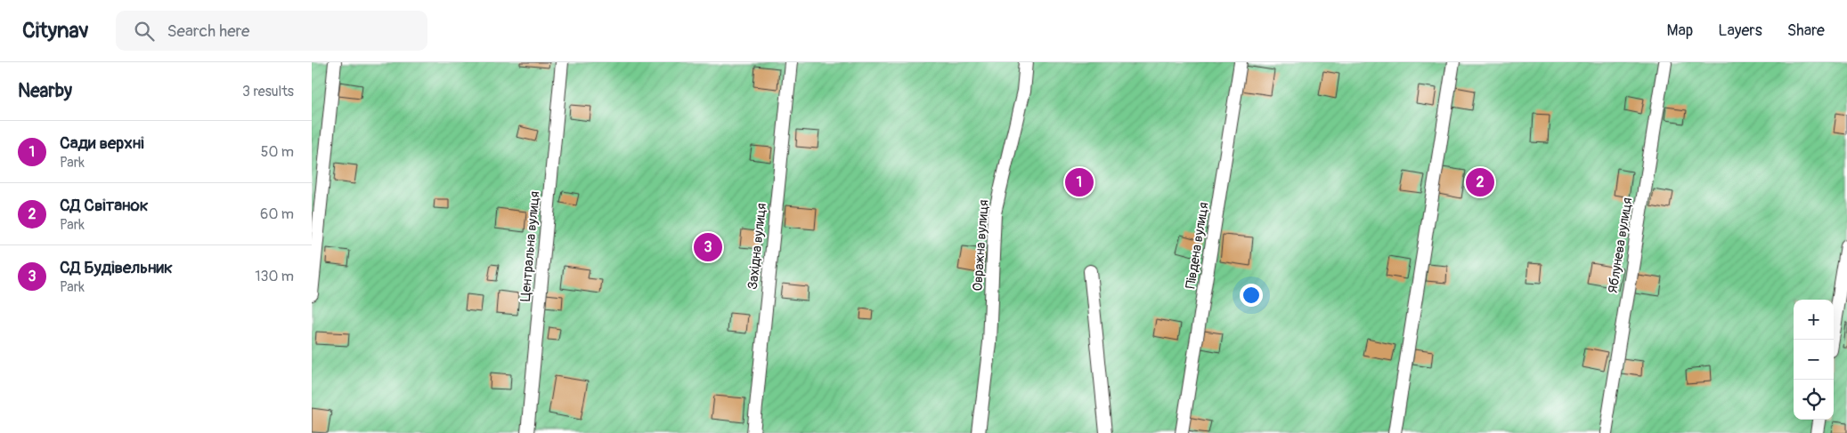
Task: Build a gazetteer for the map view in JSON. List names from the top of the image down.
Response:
{
  "streets": {
    "lane": [
      "Овражна вулиця",
      "Південа вулиця",
      "Яблунева вулиця",
      "Центральна вулиця",
      "Західна вулиця"
    ]
  },
  "page": {
    "header": "Citynav",
    "search": "Search here",
    "nav": ["Map", "Layers", "Share"],
    "heading": ["Nearby", "3 results"],
    "list": [
      {
        "mark": "1",
        "name": "Сади верхні",
        "note": "Park",
        "value": "50 m"
      },
      {
        "mark": "2",
        "name": "СД Світанок",
        "note": "Park",
        "value": "60 m"
      },
      {
        "mark": "3",
        "name": "СД Будівельник",
        "note": "Park",
        "value": "130 m"
      }
    ],
    "pins": ["1", "2", "3"],
    "map_buttons": ["+", "−"]
  }
}
